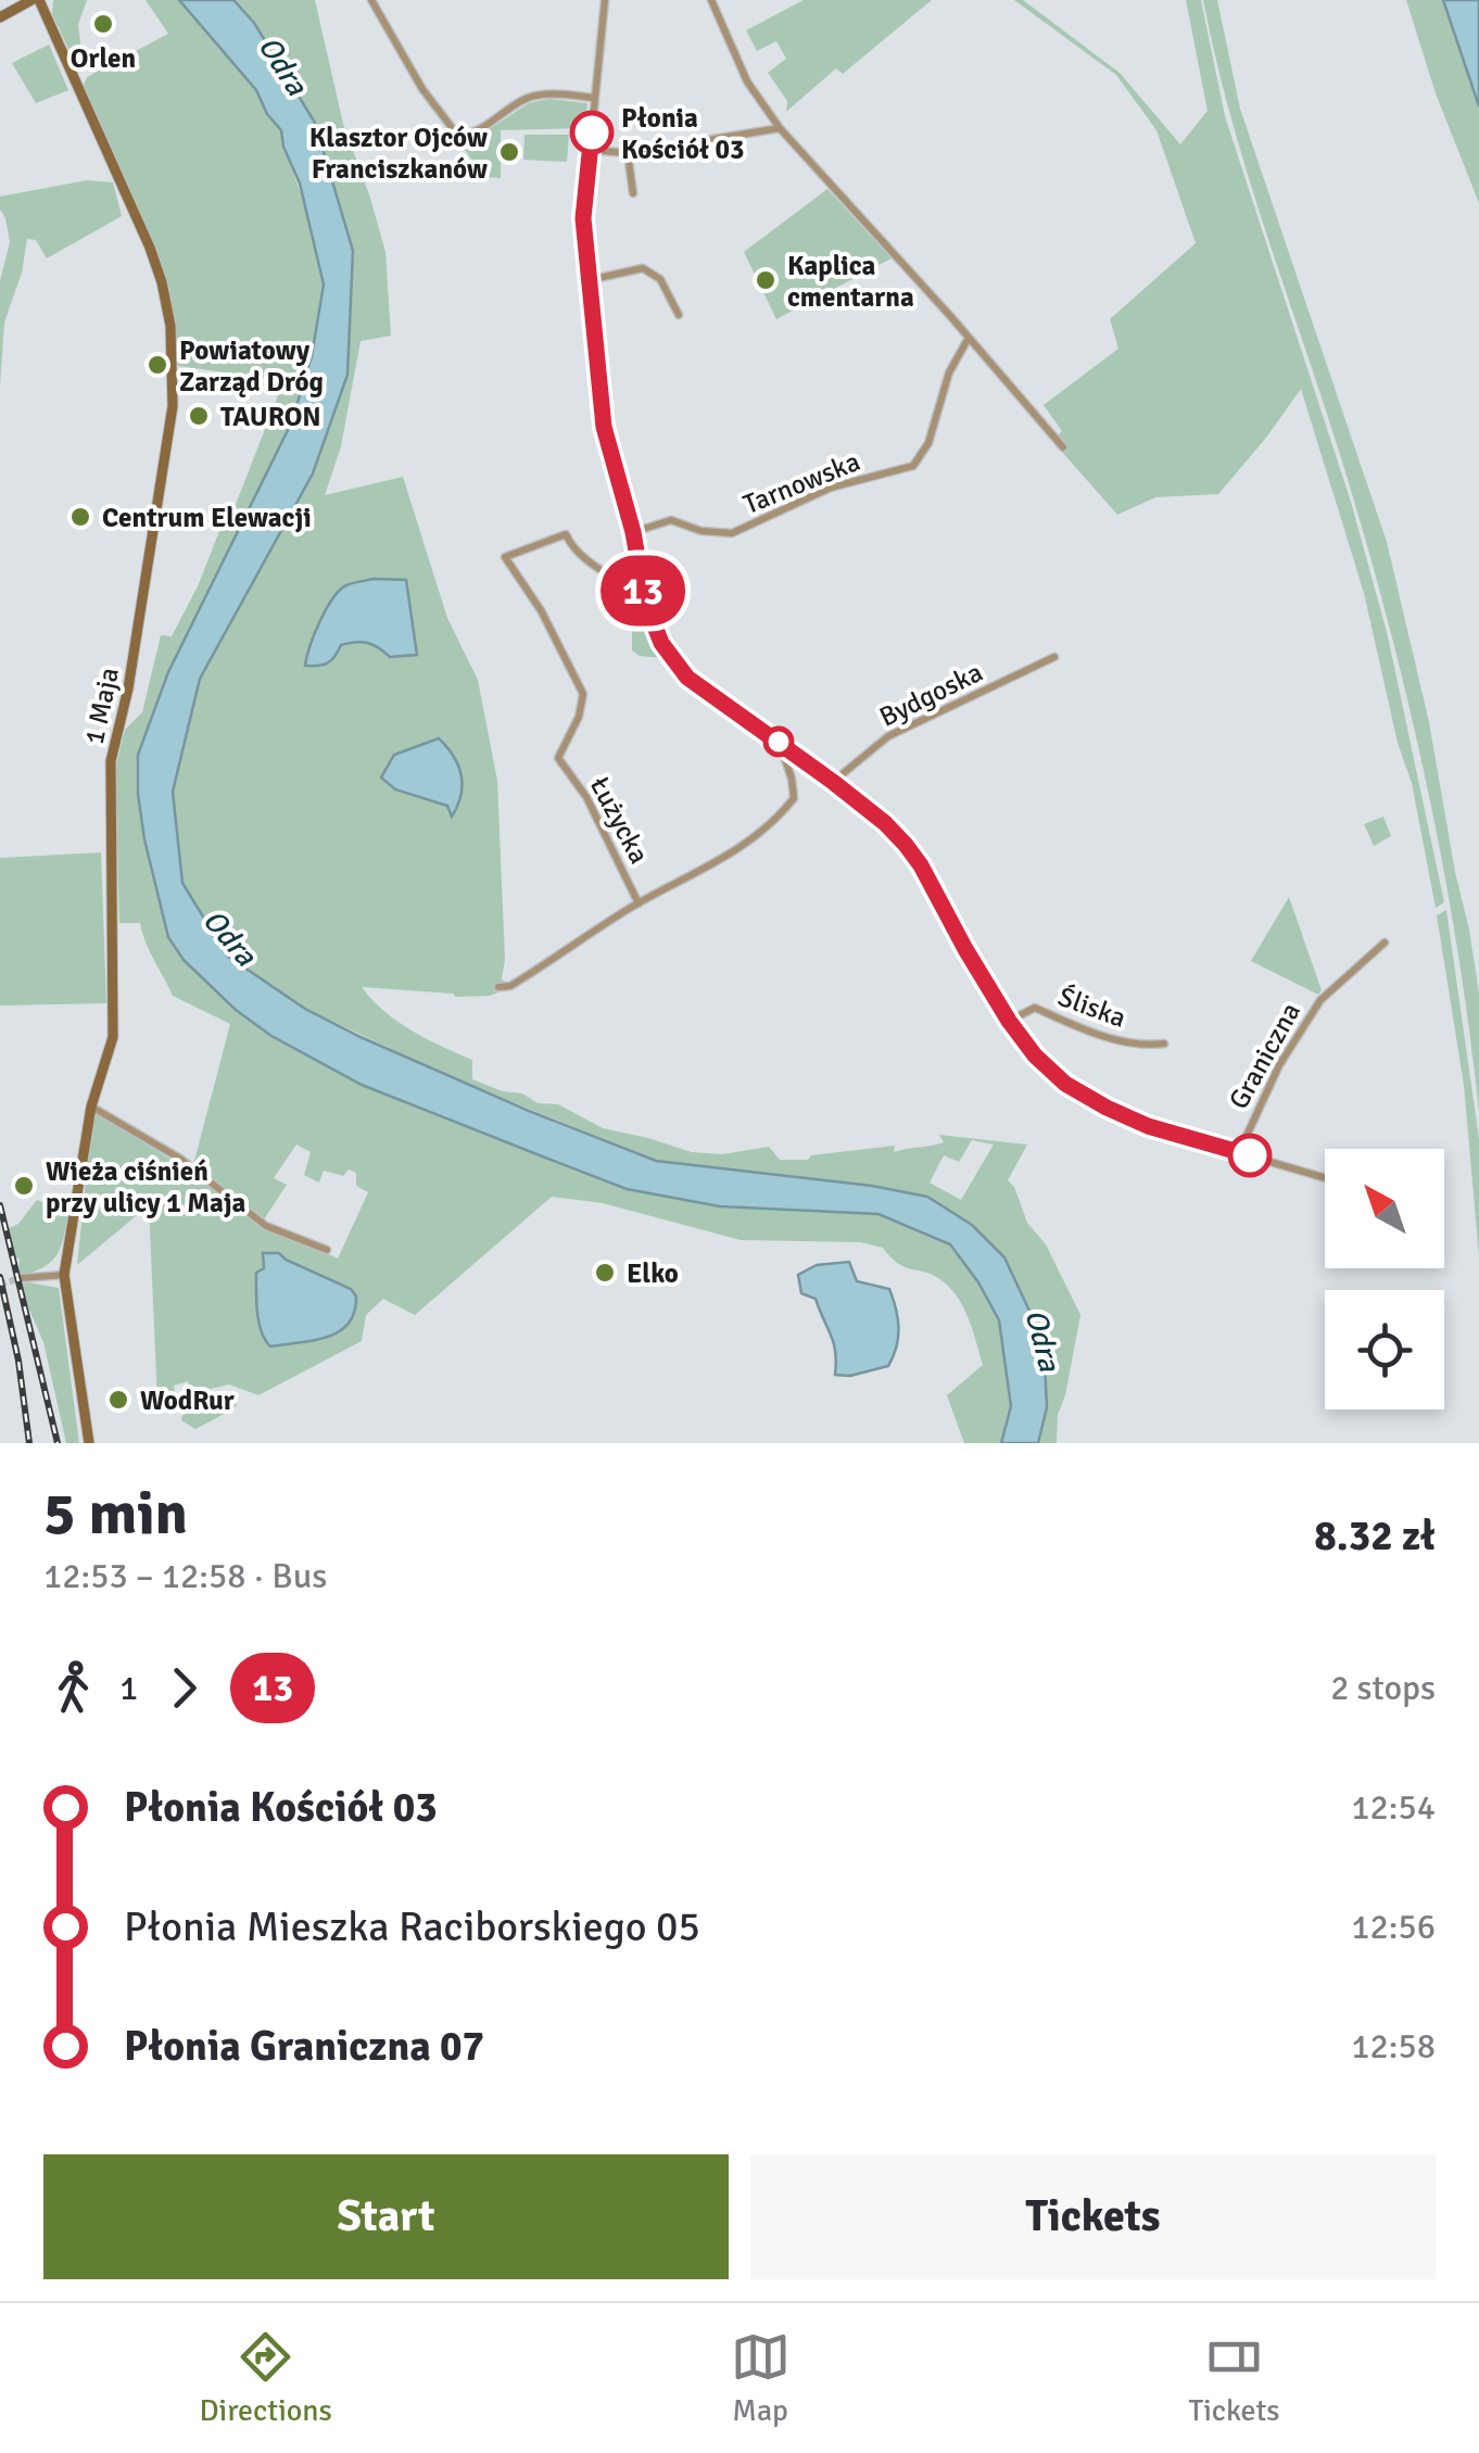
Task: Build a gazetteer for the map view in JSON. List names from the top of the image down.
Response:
{
  "streets": {
    "street": [
      "Tarnowska",
      "Bydgoska",
      "1 Maja",
      "Łużycka",
      "Śliska",
      "Graniczna"
    ]
  },
  "water": ["Odra"],
  "places": [
    "Orlen",
    "Płonia Kościół 03",
    "Klasztor Ojców Franciszkanów",
    "Kaplica cmentarna",
    "Powiatowy Zarząd Dróg",
    "TAURON",
    "Centrum Elewacji",
    "Wieża ciśnień przy ulicy 1 Maja",
    "Elko",
    "WodRur"
  ],
  "lines": ["bus line 13"],
  "north": "top left",
  "page": {
    "on_map": "13",
    "heading": ["5 min", "12:53 – 12:58 · Bus", "8.32 zł"],
    "legs": ["1", "13", "2 stops"],
    "list": [
      {
        "name": "Płonia Kościół 03",
        "value": "12:54"
      },
      {
        "name": "Płonia Mieszka Raciborskiego 05",
        "value": "12:56"
      },
      {
        "name": "Płonia Graniczna 07",
        "value": "12:58"
      }
    ],
    "buttons": ["Start", "Tickets"],
    "tabs": ["Directions", "Map", "Tickets"]
  }
}
